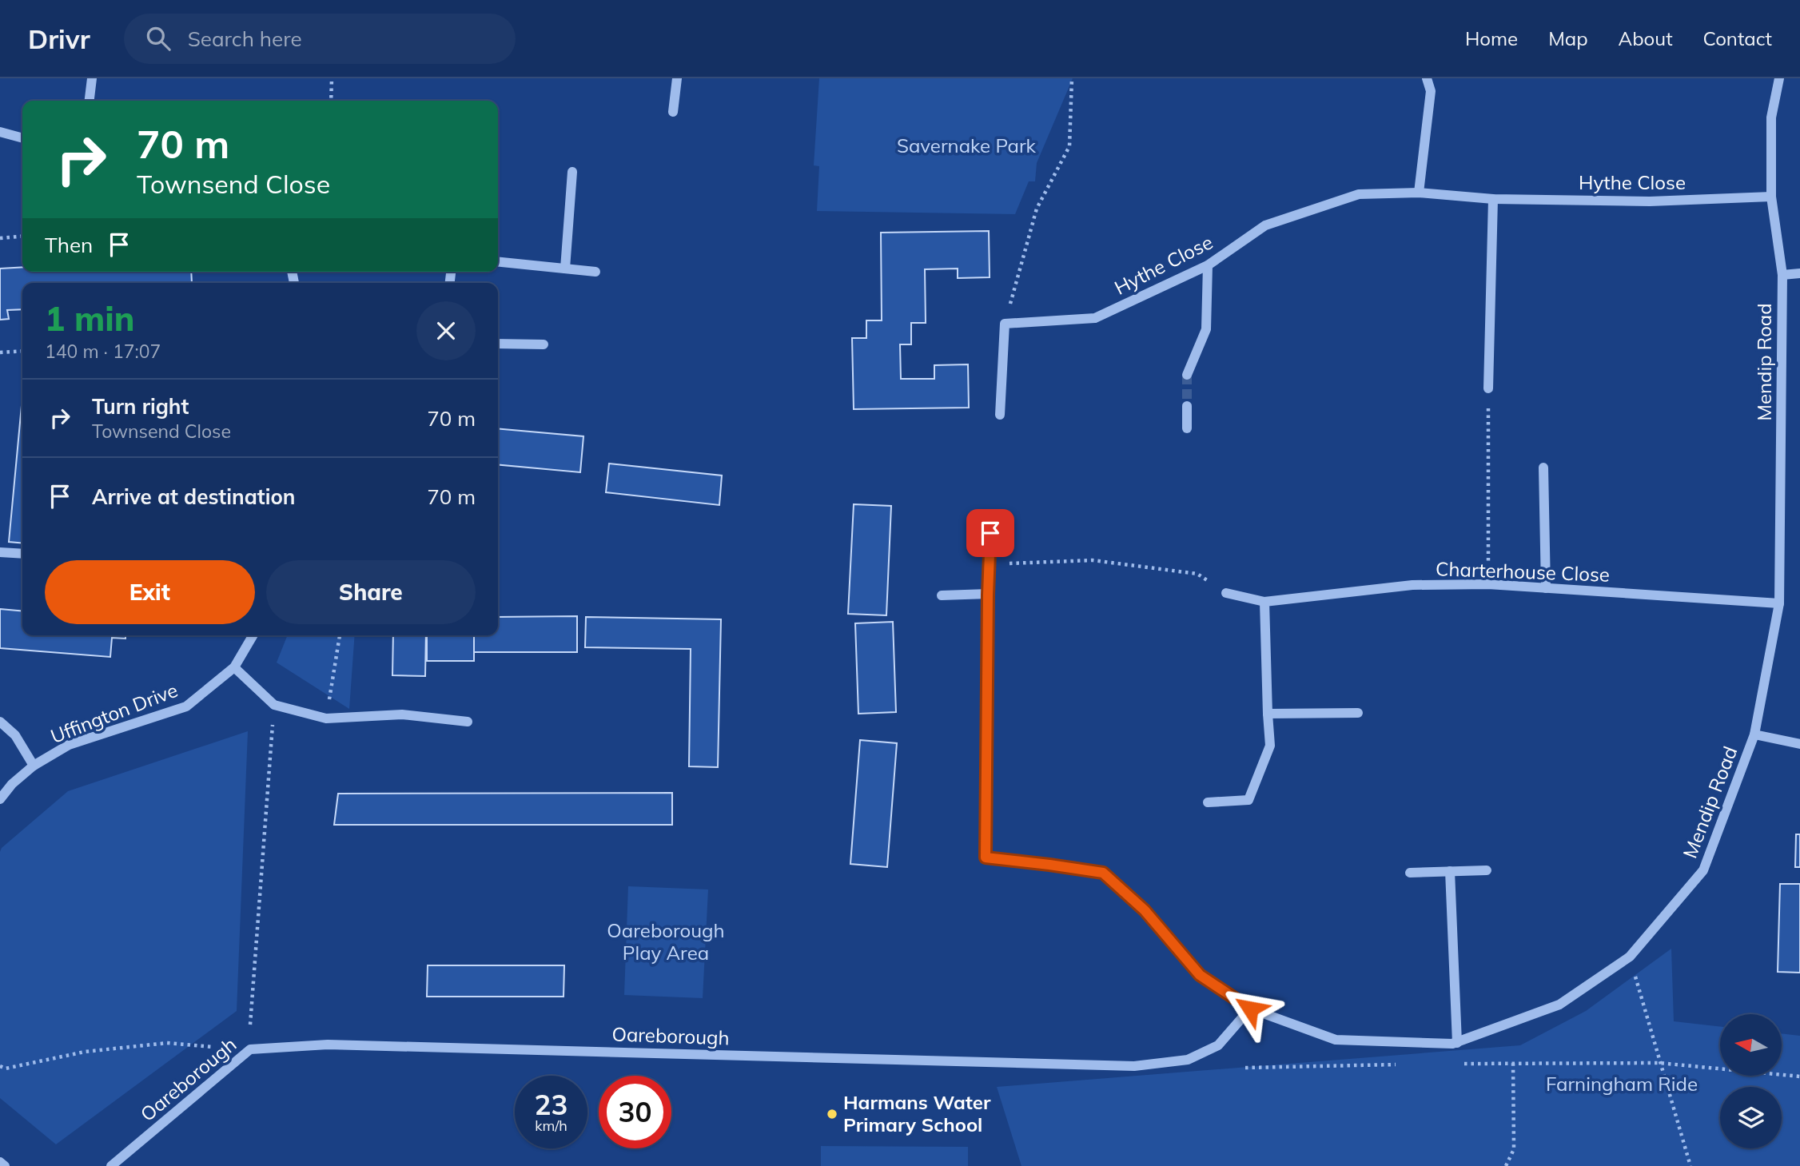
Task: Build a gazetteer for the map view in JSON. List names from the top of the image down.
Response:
{
  "streets": {
    "street": [
      "Hythe Close",
      "Mendip Road",
      "Charterhouse Close",
      "Uffington Drive",
      "Oareborough"
    ]
  },
  "crossings": [
    ["Hythe Close", "Mendip Road"],
    ["Mendip Road", "Charterhouse Close"],
    ["Mendip Road", "Oareborough"]
  ],
  "parks": ["Savernake Park", "Oareborough Play Area", "Farningham Ride"],
  "places": ["Harmans Water Primary School"],
  "north": "left",
  "page": {
    "header": "Drivr",
    "search": "Search here",
    "nav": [
      "Home",
      "Map",
      "About",
      "Contact"
    ],
    "turn": ["70 m", "Townsend Close"],
    "then": "Then",
    "heading": ["1 min", "140 m · 17:07"],
    "list": [
      {
        "name": "Turn right",
        "note": "Townsend Close",
        "value": "70 m"
      },
      {
        "name": "Arrive at destination",
        "value": "70 m"
      }
    ],
    "buttons": ["Exit", "Share"],
    "speed": "23 km/h",
    "limit": "30"
  }
}
